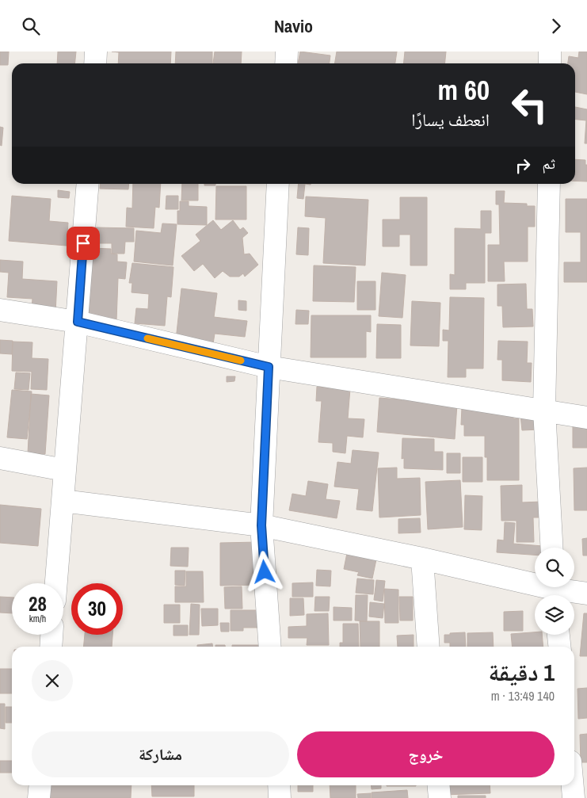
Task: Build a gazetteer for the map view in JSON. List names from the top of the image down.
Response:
{
  "page": {
    "header": "Navio",
    "turn": ["60 m", "انعطف يسارًا"],
    "then": "ثم",
    "speed": "28 km/h",
    "limit": "30",
    "heading": ["1 دقيقة", "140 m · 13:49"],
    "buttons": ["خروج", "مشاركة"]
  }
}
